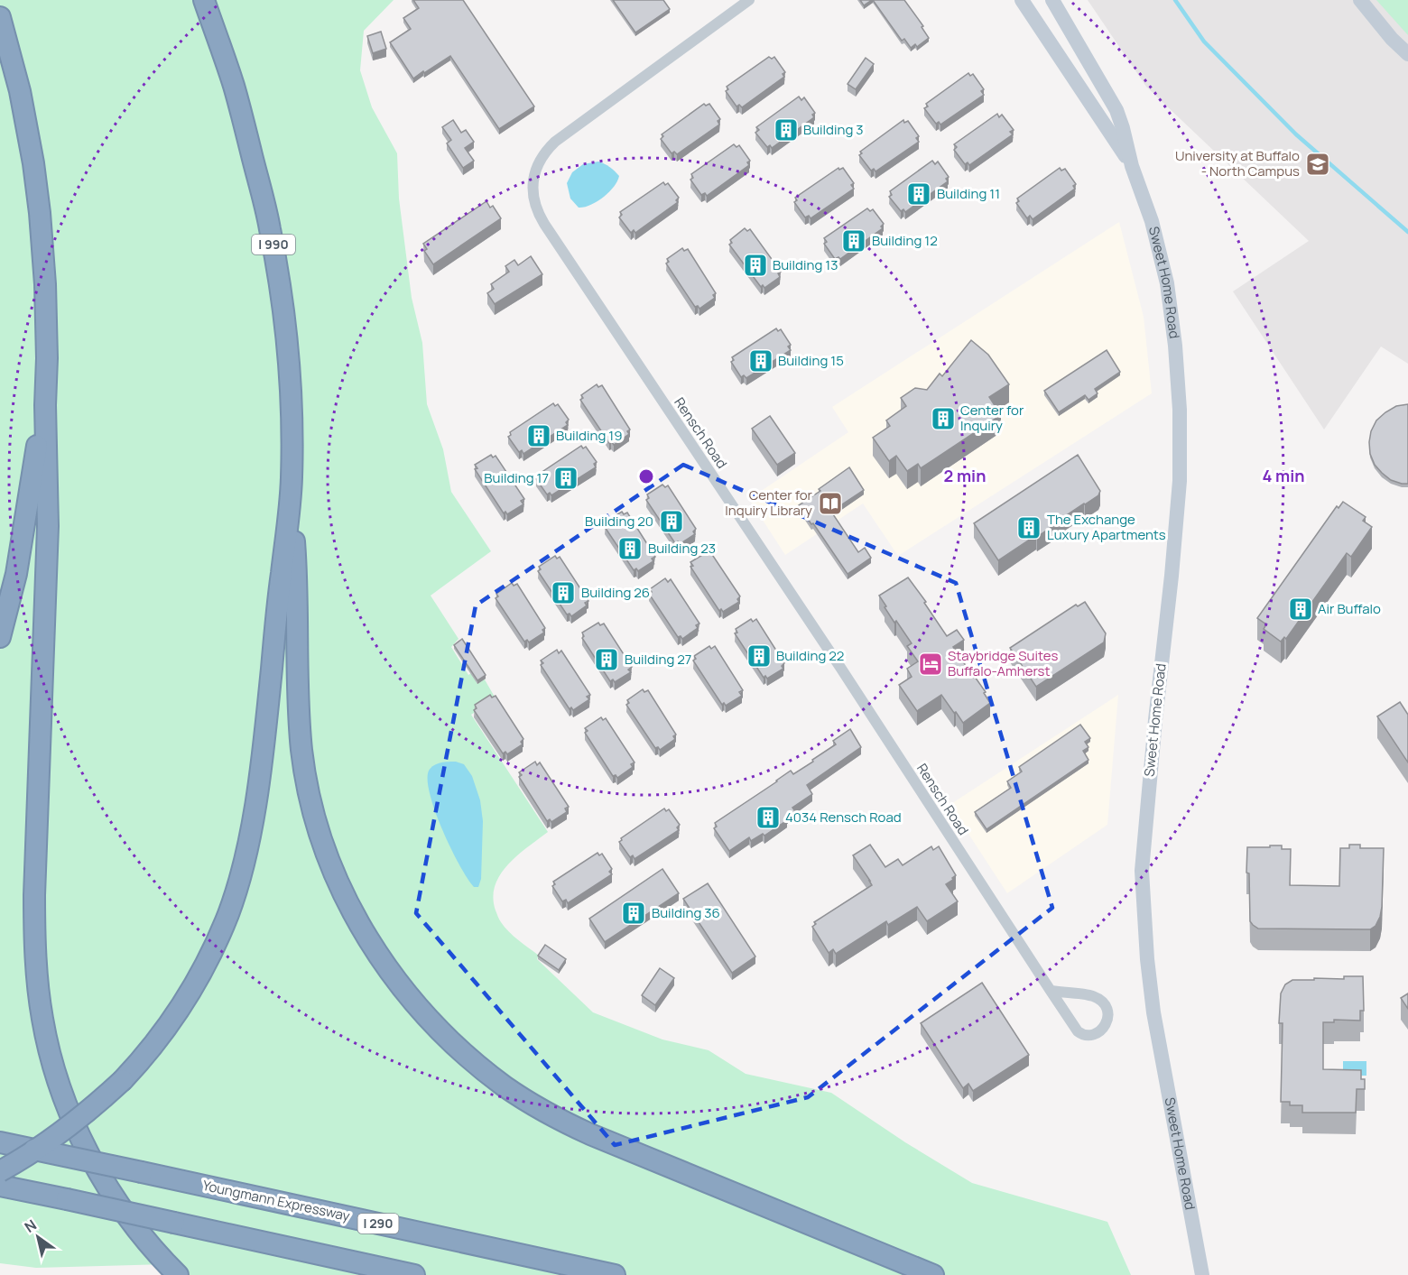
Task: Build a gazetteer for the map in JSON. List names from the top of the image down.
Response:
{
  "streets": {
    "highway": ["I 990", "Youngmann Expressway", "I 290"],
    "main road": ["Sweet Home Road"],
    "street": ["Rensch Road"]
  },
  "places": {
    "building": [
      "Building 3",
      "Building 11",
      "Building 12",
      "Building 13",
      "Building 15",
      "Center for Inquiry",
      "Building 19",
      "Building 17",
      "Building 20",
      "The Exchange Luxury Apartments",
      "Building 23",
      "Building 26",
      "Air Buffalo",
      "Building 22",
      "Building 27",
      "4034 Rensch Road",
      "Building 36"
    ],
    "school or university": ["University at Buffalo - North Campus"],
    "library": ["Center for Inquiry Library"],
    "hotel": ["Staybridge Suites Buffalo-Amherst"]
  },
  "north": "top left",
  "rings": ["2 min", "4 min"]
}
